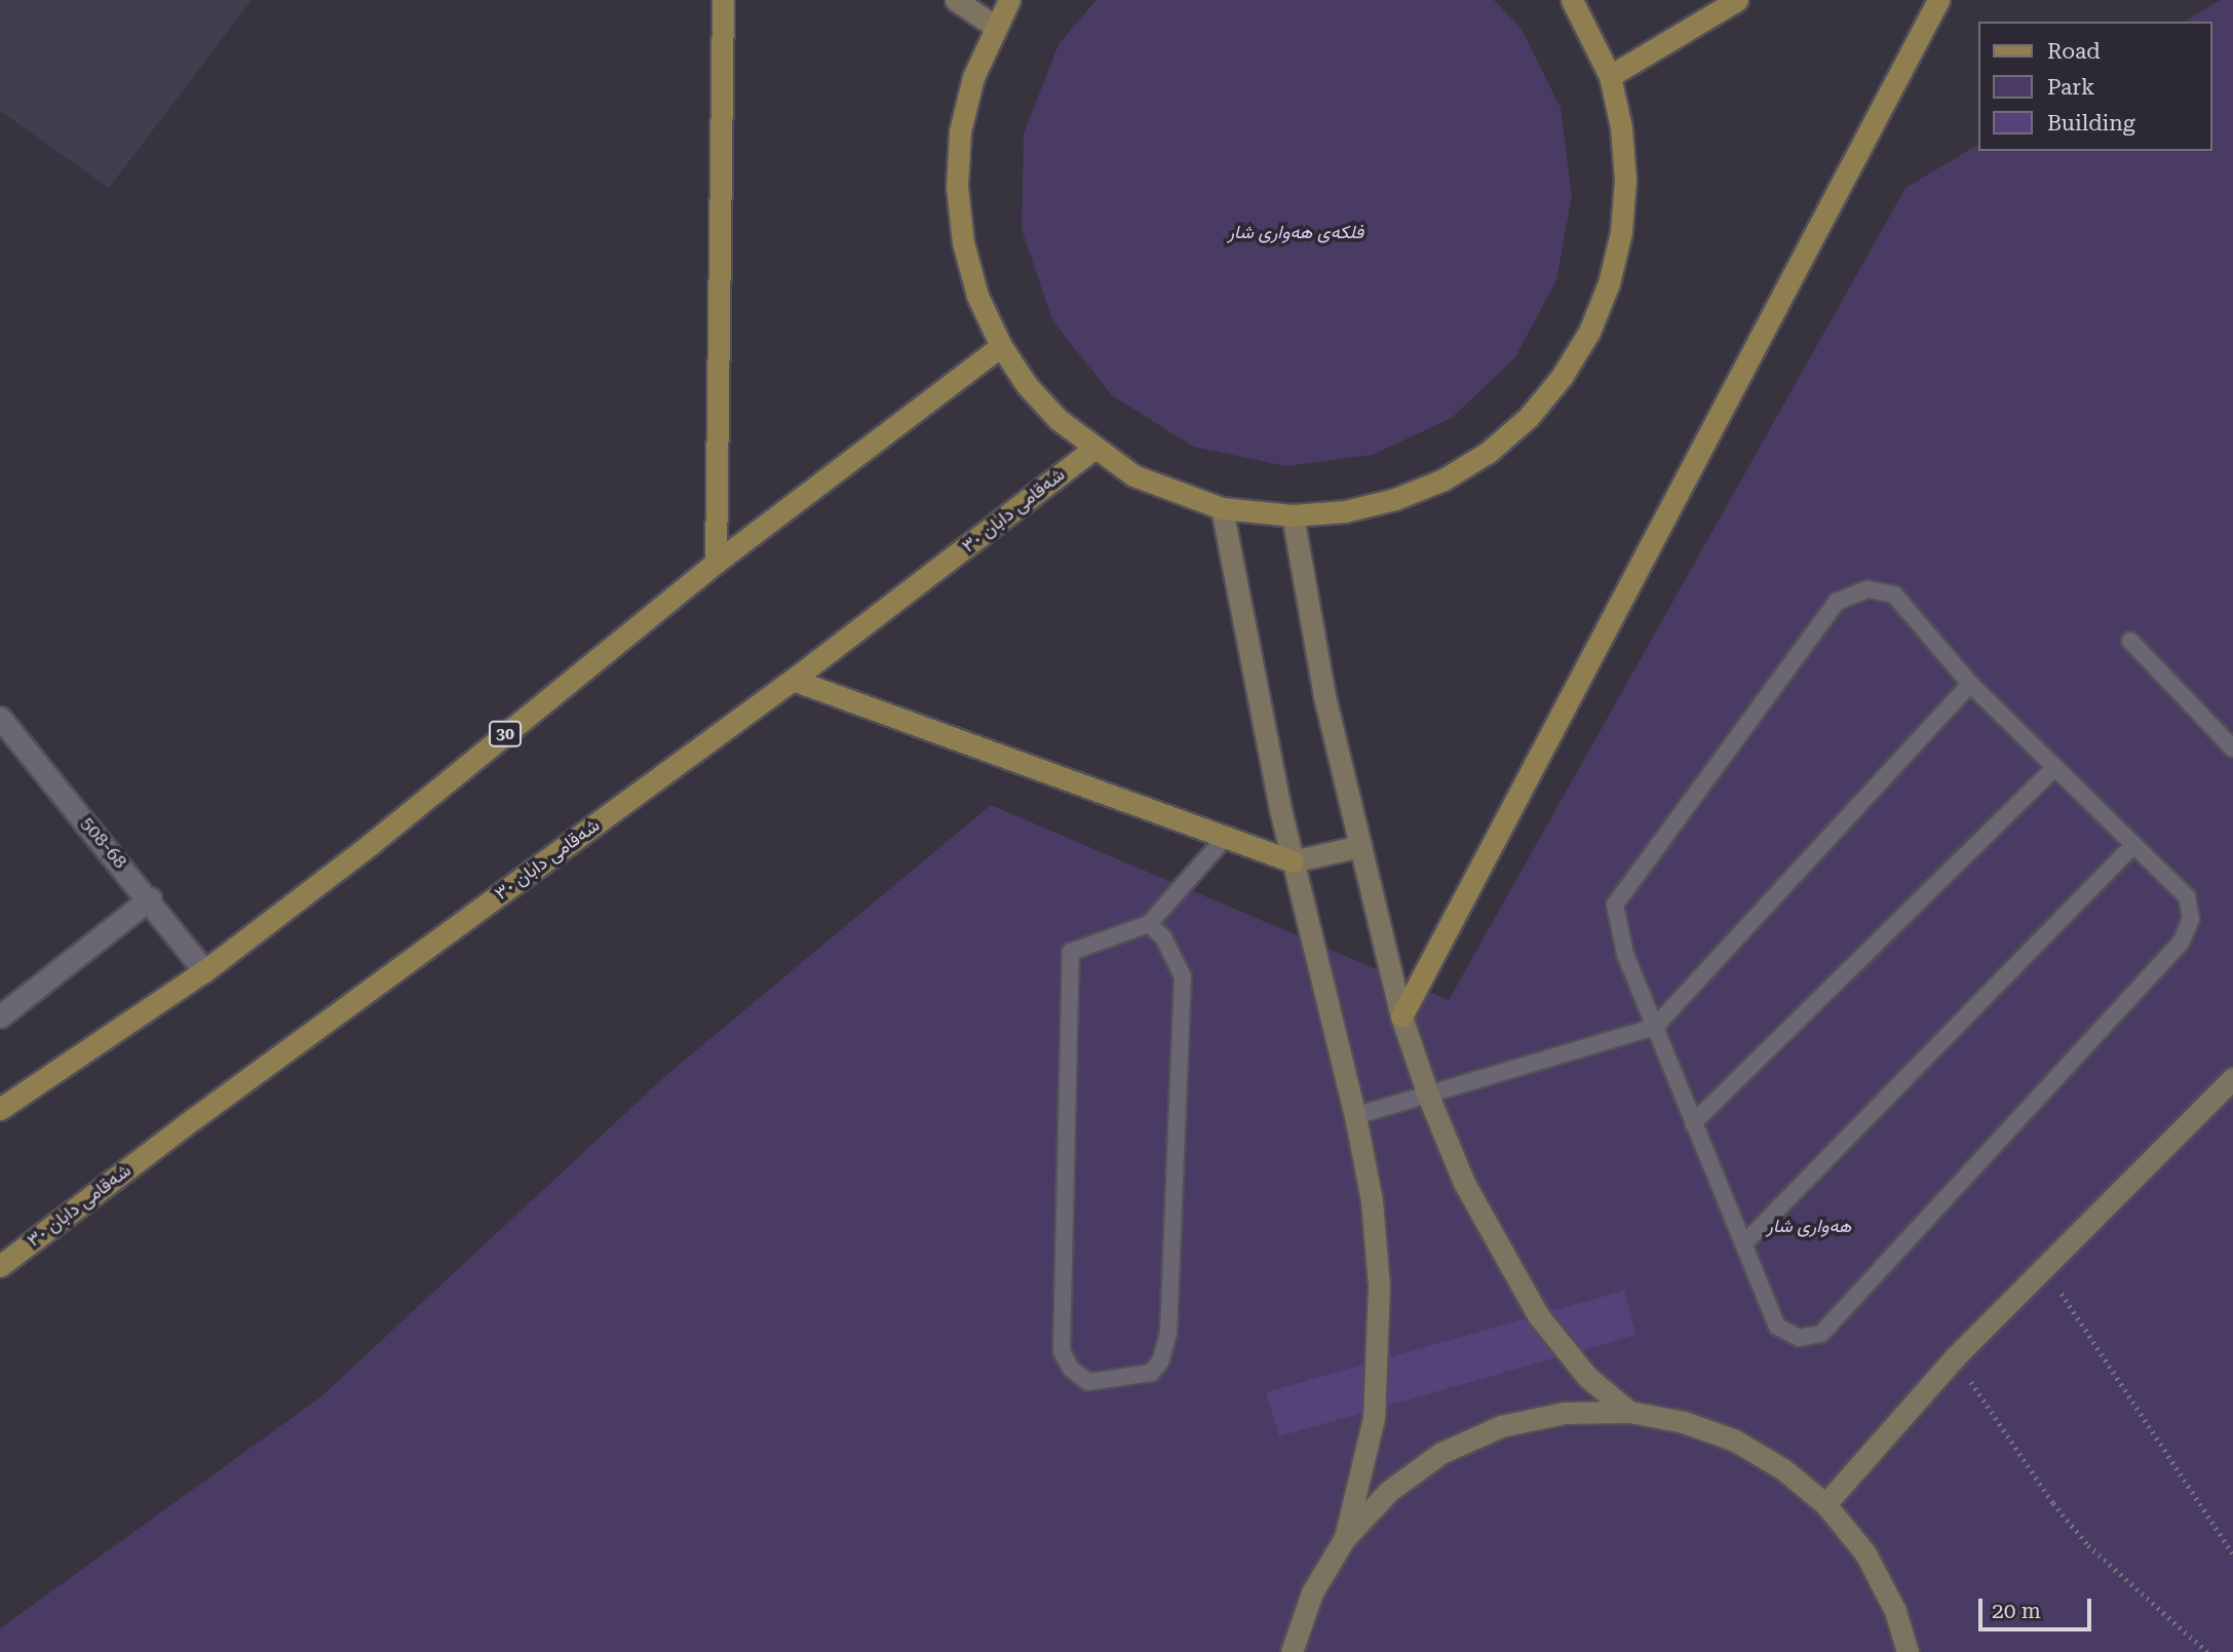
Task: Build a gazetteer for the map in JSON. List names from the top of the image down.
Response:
{
  "streets": {
    "main road": ["شەقامی دابان ٣٠", "30"],
    "street": ["508-68"]
  },
  "crossings": [
    ["30", "508-68"]
  ],
  "parks": ["فلکەی هەواری شار", "هەواری شار"],
  "legend": ["Road", "Park", "Building"],
  "scale_bar": "20 m"
}
